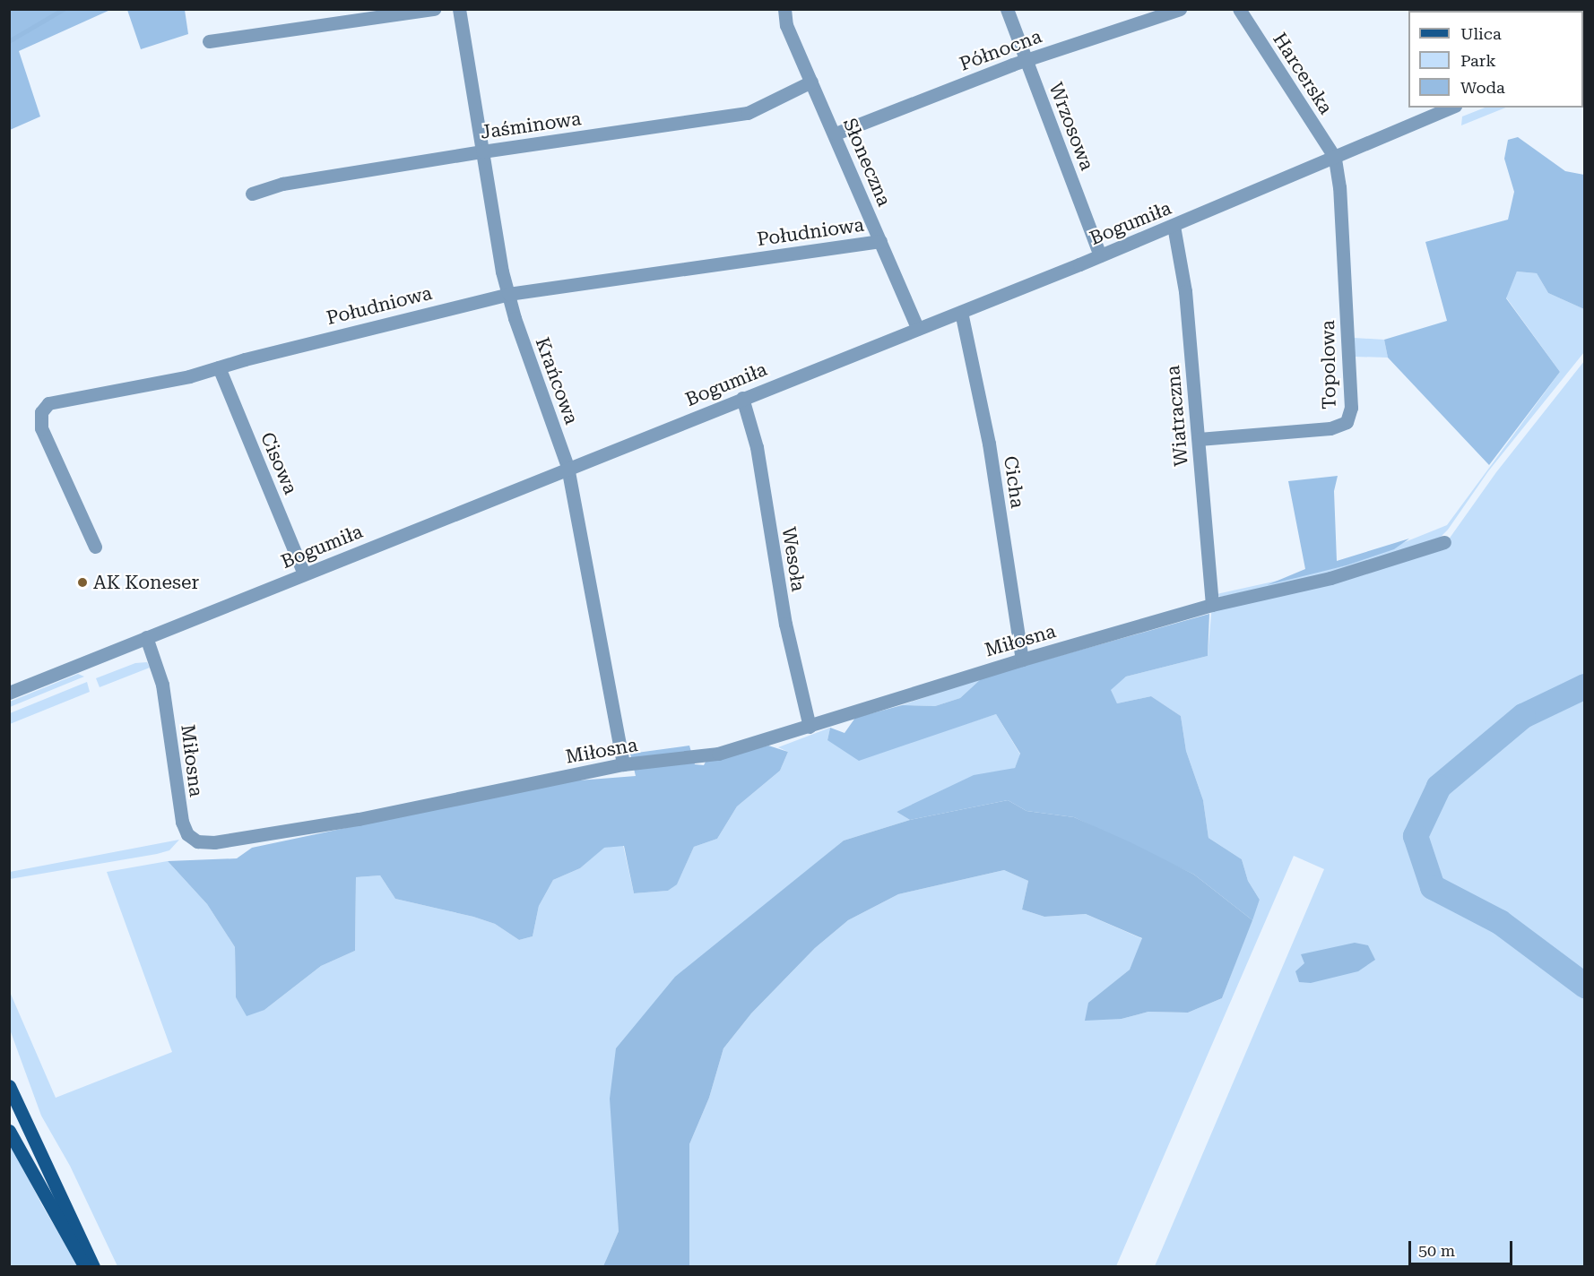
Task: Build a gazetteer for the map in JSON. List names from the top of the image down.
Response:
{
  "streets": {
    "street": [
      "Północna",
      "Harcerska",
      "Jaśminowa",
      "Wrzosowa",
      "Słoneczna",
      "Bogumiła",
      "Południowa",
      "Topolowa",
      "Krańcowa",
      "Wiatraczna",
      "Cisowa",
      "Cicha",
      "Wesoła",
      "Miłosna"
    ]
  },
  "crossings": [
    ["Północna", "Wrzosowa"],
    ["Północna", "Słoneczna"],
    ["Harcerska", "Bogumiła"],
    ["Harcerska", "Topolowa"],
    ["Jaśminowa", "Słoneczna"],
    ["Jaśminowa", "Krańcowa"],
    ["Wrzosowa", "Bogumiła"],
    ["Słoneczna", "Bogumiła"],
    ["Słoneczna", "Południowa"],
    ["Bogumiła", "Topolowa"],
    ["Bogumiła", "Krańcowa"],
    ["Bogumiła", "Wiatraczna"],
    ["Bogumiła", "Cisowa"],
    ["Bogumiła", "Cicha"],
    ["Bogumiła", "Wesoła"],
    ["Bogumiła", "Miłosna"],
    ["Południowa", "Krańcowa"],
    ["Południowa", "Cisowa"],
    ["Topolowa", "Wiatraczna"],
    ["Krańcowa", "Miłosna"],
    ["Wiatraczna", "Miłosna"],
    ["Cicha", "Miłosna"],
    ["Wesoła", "Miłosna"]
  ],
  "places": ["AK Koneser"],
  "legend": ["Ulica", "Park", "Woda"],
  "scale_bar": "50 m"
}
